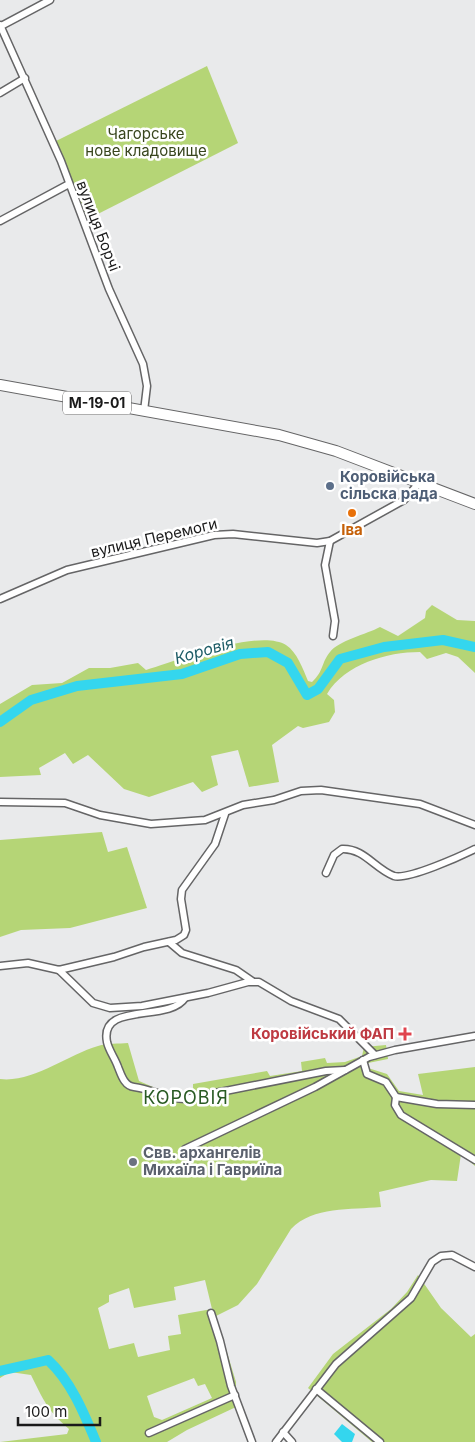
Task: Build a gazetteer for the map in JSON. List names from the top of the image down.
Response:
{
  "streets": {
    "main road": ["М-19-01"],
    "street": ["вулиця Борчі", "вулиця Перемоги"]
  },
  "crossings": [
    ["вулиця Борчі", "М-19-01"],
    ["М-19-01", "вулиця Перемоги"]
  ],
  "districts": ["КОРОВІЯ"],
  "water": ["Коровія"],
  "parks": ["Чагорське нове кладовище"],
  "places": {
    "other": ["Коровійська сільска рада", "Іва", "Свв. архангелів Михаїла і Гавриїла"],
    "health": ["Коровійський ФАП"]
  },
  "scale_bar": "100 m"
}
